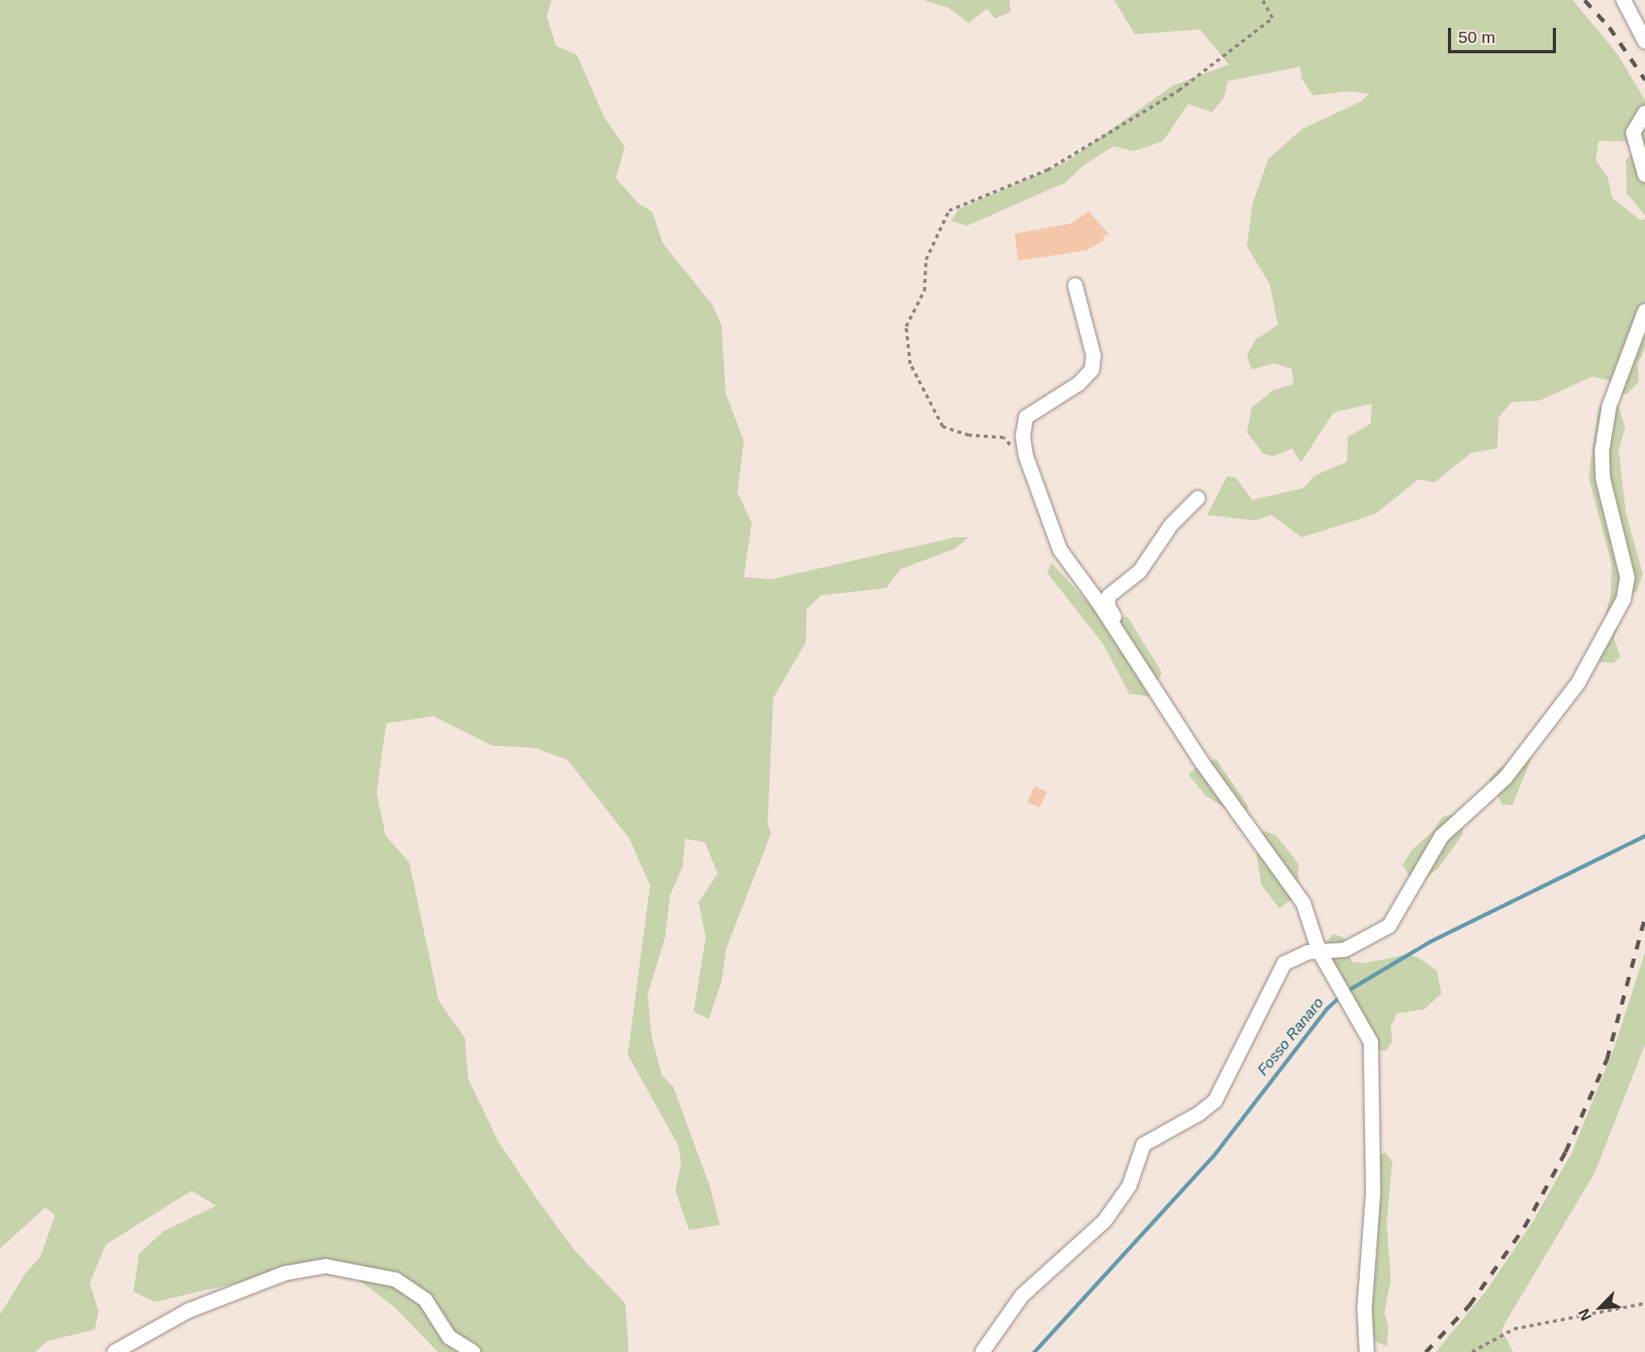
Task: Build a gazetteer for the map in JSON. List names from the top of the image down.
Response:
{
  "water": ["Fosso Ranaro"],
  "scale_bar": "50 m",
  "north": "bottom left"
}
